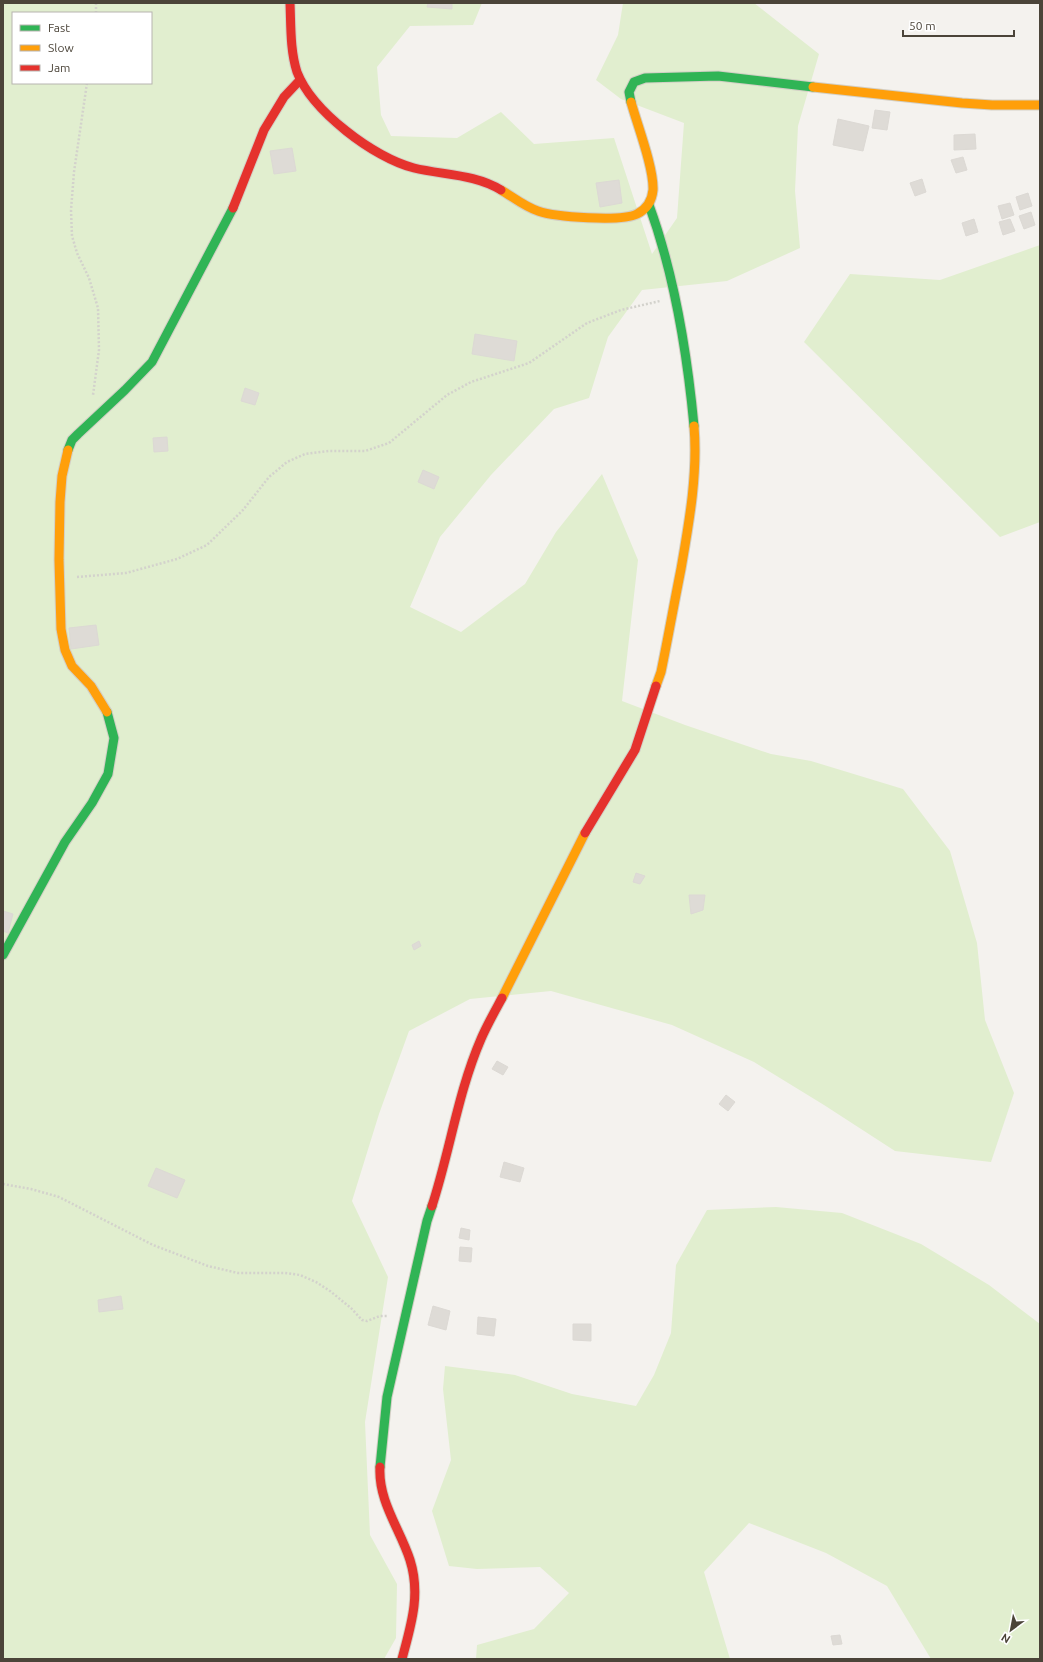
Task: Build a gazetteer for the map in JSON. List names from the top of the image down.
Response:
{
  "legend": ["Fast", "Slow", "Jam"],
  "scale_bar": "50 m",
  "north": "bottom left"
}
